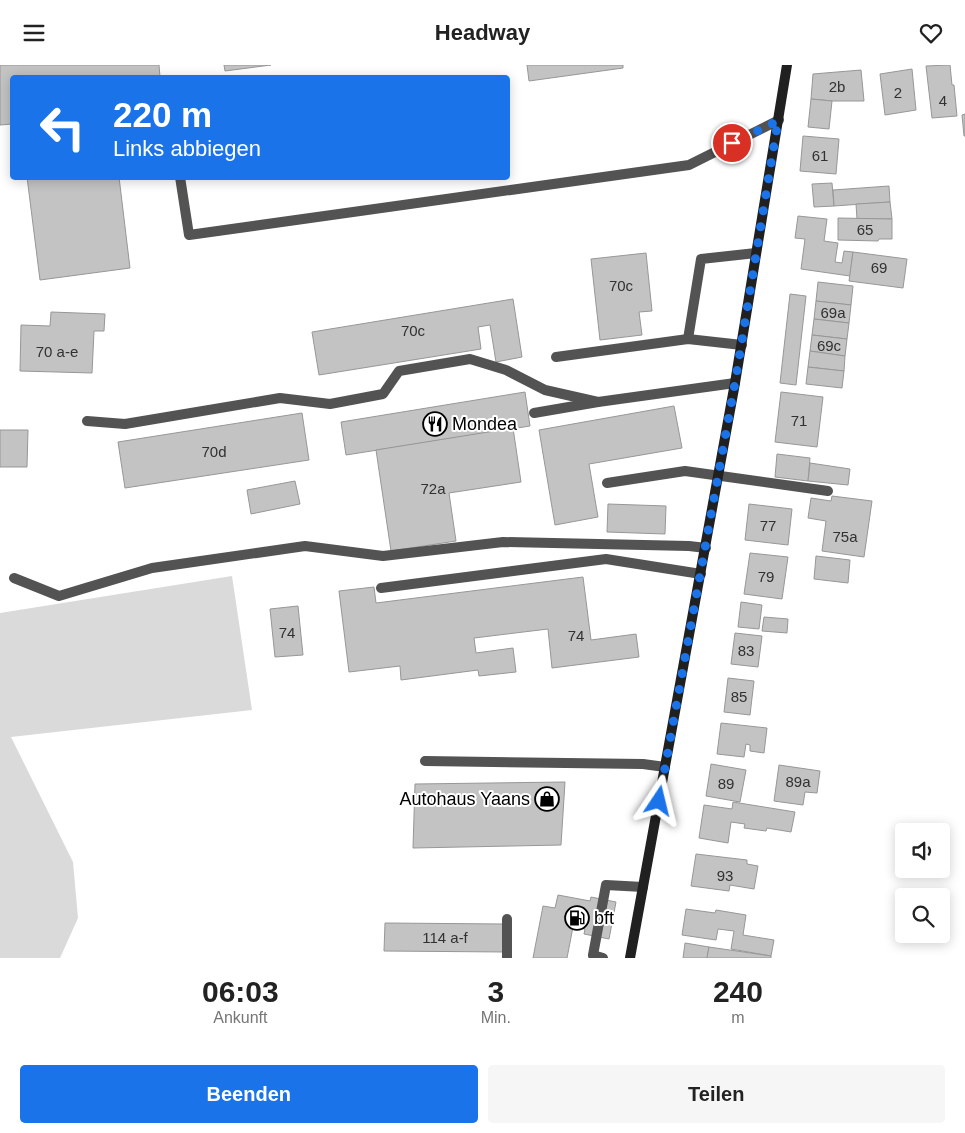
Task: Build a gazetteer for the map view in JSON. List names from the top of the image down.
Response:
{
  "places": {
    "restaurant": ["Mondea"],
    "shop": ["Autohaus Yaans"],
    "fuel station": ["bft"]
  },
  "house_numbers": [
    "2b",
    "2",
    "4",
    "61",
    "65",
    "69",
    "70c",
    "69a",
    "70c",
    "69c",
    "70 a-e",
    "71",
    "70d",
    "72a",
    "77",
    "75a",
    "79",
    "74",
    "74",
    "83",
    "85",
    "89a",
    "89",
    "93",
    "114 a-f"
  ],
  "page": {
    "header": "Headway",
    "turn": ["220 m", "Links abbiegen"],
    "eta": [
      "06:03",
      "Ankunft",
      "3",
      "Min.",
      "240",
      "m"
    ],
    "buttons": ["Beenden", "Teilen"]
  }
}
